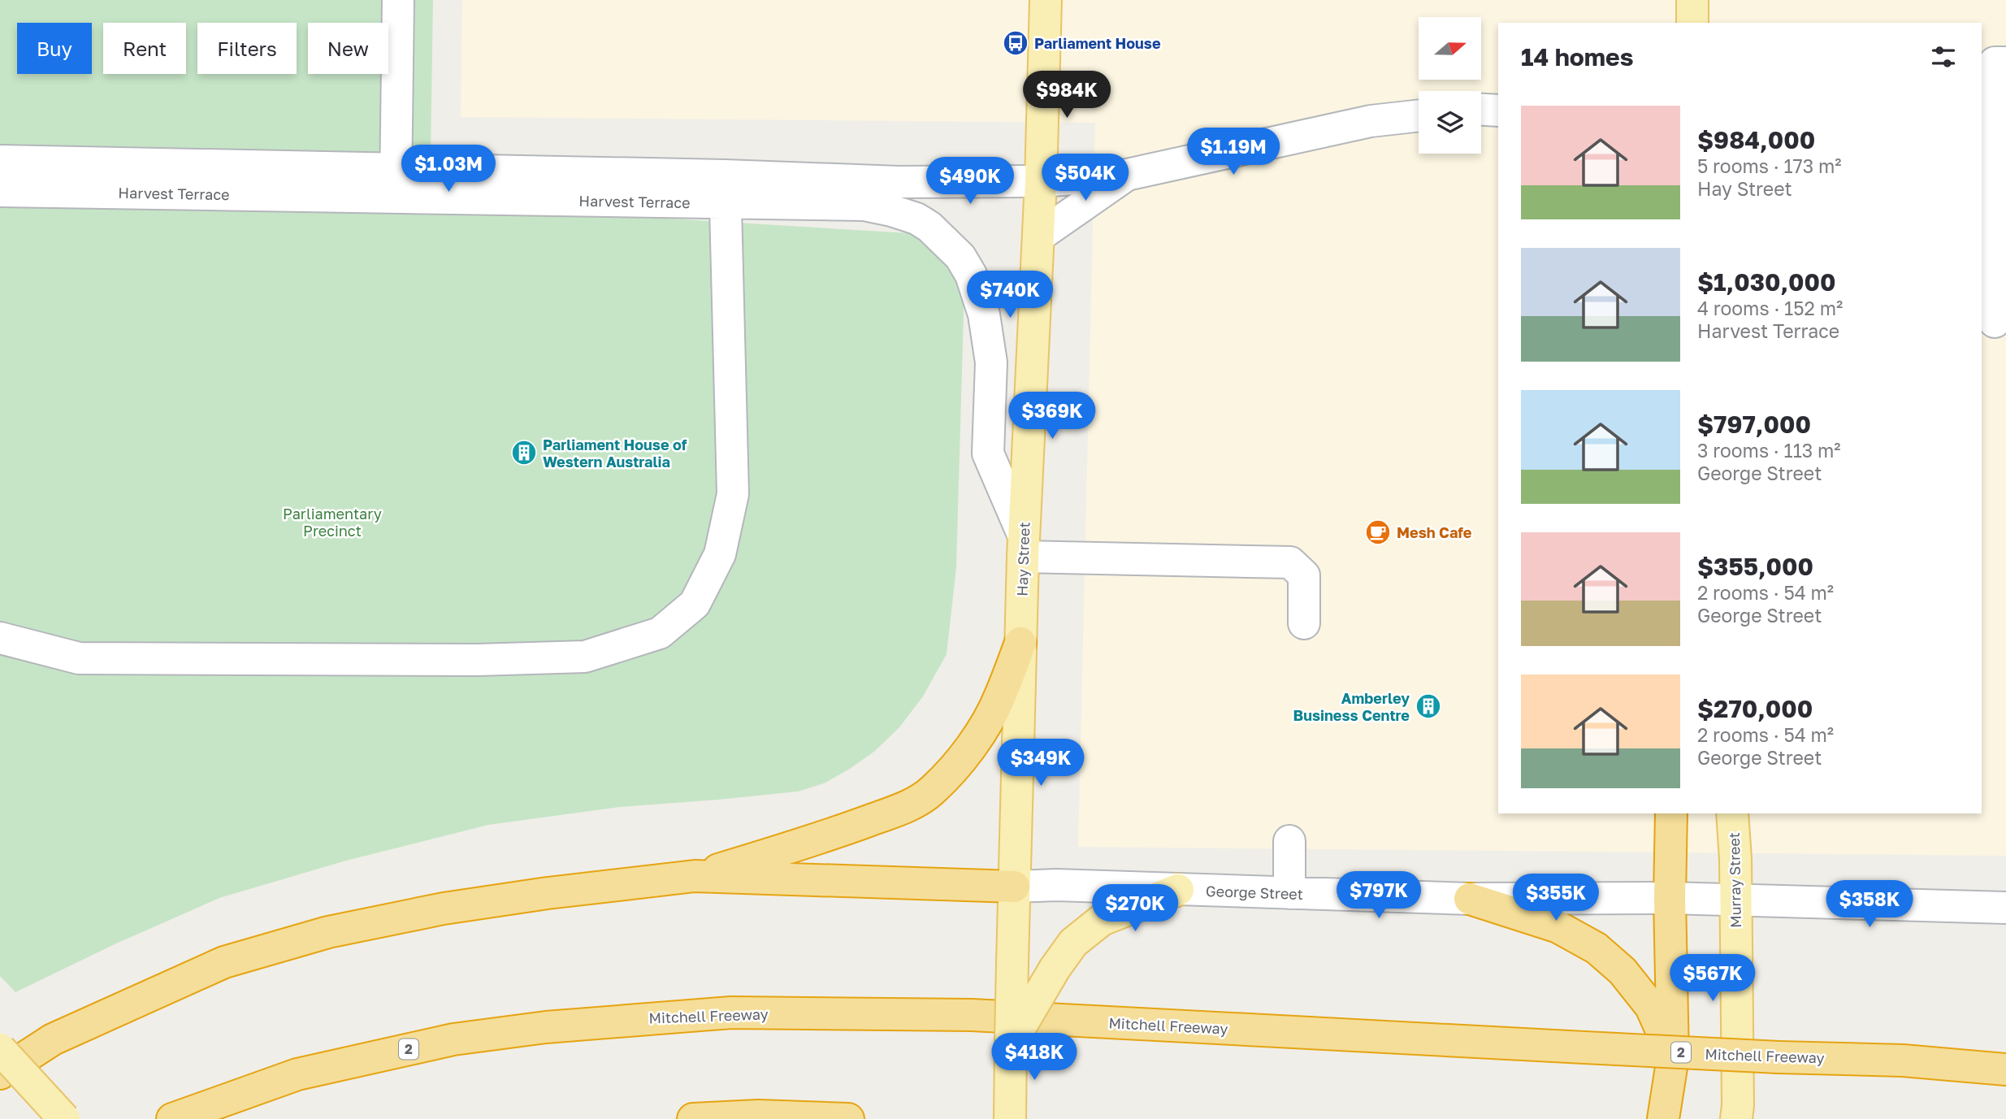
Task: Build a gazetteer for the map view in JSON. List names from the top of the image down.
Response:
{
  "streets": {
    "highway": ["Mitchell Freeway", "2"],
    "main road": ["Hay Street", "Murray Street"],
    "street": ["Harvest Terrace", "George Street"]
  },
  "crossings": [
    ["Harvest Terrace", "Hay Street"],
    ["Hay Street", "George Street"],
    ["Murray Street", "George Street"]
  ],
  "parks": ["Parliamentary Precinct"],
  "places": {
    "bus stop": ["Parliament House"],
    "building": ["Parliament House of Western Australia", "Amberley Business Centre"],
    "cafe": ["Mesh Cafe"]
  },
  "north": "right",
  "page": {
    "chip": [
      "Buy",
      "Rent",
      "Filters",
      "New"
    ],
    "heading": "14 homes",
    "price": [
      "$984K",
      "$1.19M",
      "$1.03M",
      "$504K",
      "$490K",
      "$740K",
      "$369K",
      "$349K",
      "$797K",
      "$355K",
      "$358K",
      "$270K",
      "$567K",
      "$418K"
    ],
    "list": [
      {
        "name": "$984,000",
        "note": "5 rooms · 173 m² · Hay Street"
      },
      {
        "name": "$1,030,000",
        "note": "4 rooms · 152 m² · Harvest Terrace"
      },
      {
        "name": "$797,000",
        "note": "3 rooms · 113 m² · George Street"
      },
      {
        "name": "$355,000",
        "note": "2 rooms · 54 m² · George Street"
      },
      {
        "name": "$270,000",
        "note": "2 rooms · 54 m² · George Street"
      }
    ]
  }
}
